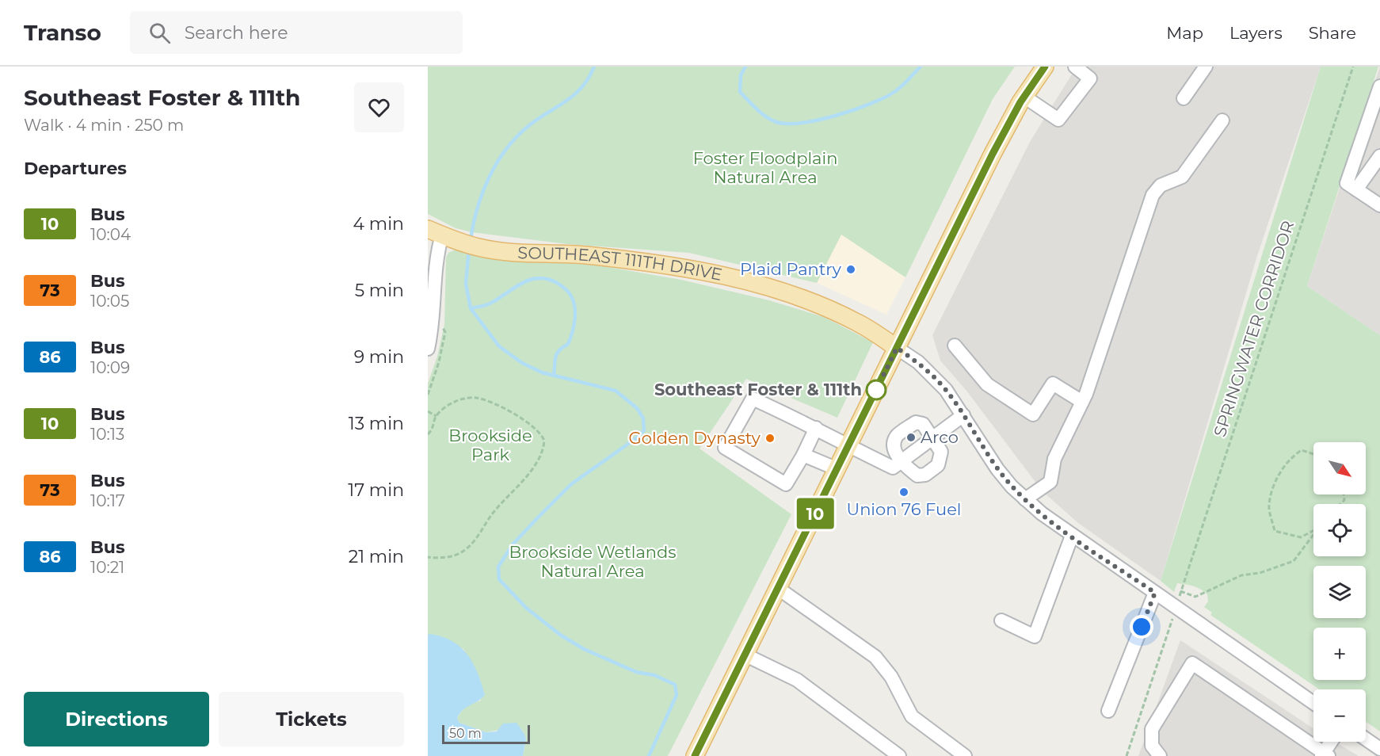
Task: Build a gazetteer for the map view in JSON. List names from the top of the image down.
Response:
{
  "streets": {
    "main road": ["SOUTHEAST 111TH DRIVE"],
    "path": ["SPRINGWATER CORRIDOR"]
  },
  "parks": ["Foster Floodplain Natural Area", "Brookside Park", "Brookside Wetlands Natural Area"],
  "places": [
    "Plaid Pantry",
    "Southeast Foster & 111th",
    "Arco",
    "Golden Dynasty",
    "Union 76 Fuel"
  ],
  "lines": ["bus line 10"],
  "scale_bar": "50 m",
  "north": "bottom right",
  "page": {
    "header": "Transo",
    "search": "Search here",
    "nav": ["Map", "Layers", "Share"],
    "heading": [
      ["Southeast Foster & 111th", "Walk · 4 min · 250 m"],
      "Departures"
    ],
    "on_map": "10",
    "list": [
      {
        "mark": "10",
        "name": "Bus",
        "note": "10:04",
        "value": "4 min"
      },
      {
        "mark": "73",
        "name": "Bus",
        "note": "10:05",
        "value": "5 min"
      },
      {
        "mark": "86",
        "name": "Bus",
        "note": "10:09",
        "value": "9 min"
      },
      {
        "mark": "10",
        "name": "Bus",
        "note": "10:13",
        "value": "13 min"
      },
      {
        "mark": "73",
        "name": "Bus",
        "note": "10:17",
        "value": "17 min"
      },
      {
        "mark": "86",
        "name": "Bus",
        "note": "10:21",
        "value": "21 min"
      }
    ],
    "map_buttons": ["+", "−"],
    "buttons": ["Directions", "Tickets"],
    "scale": "50 m"
  }
}
